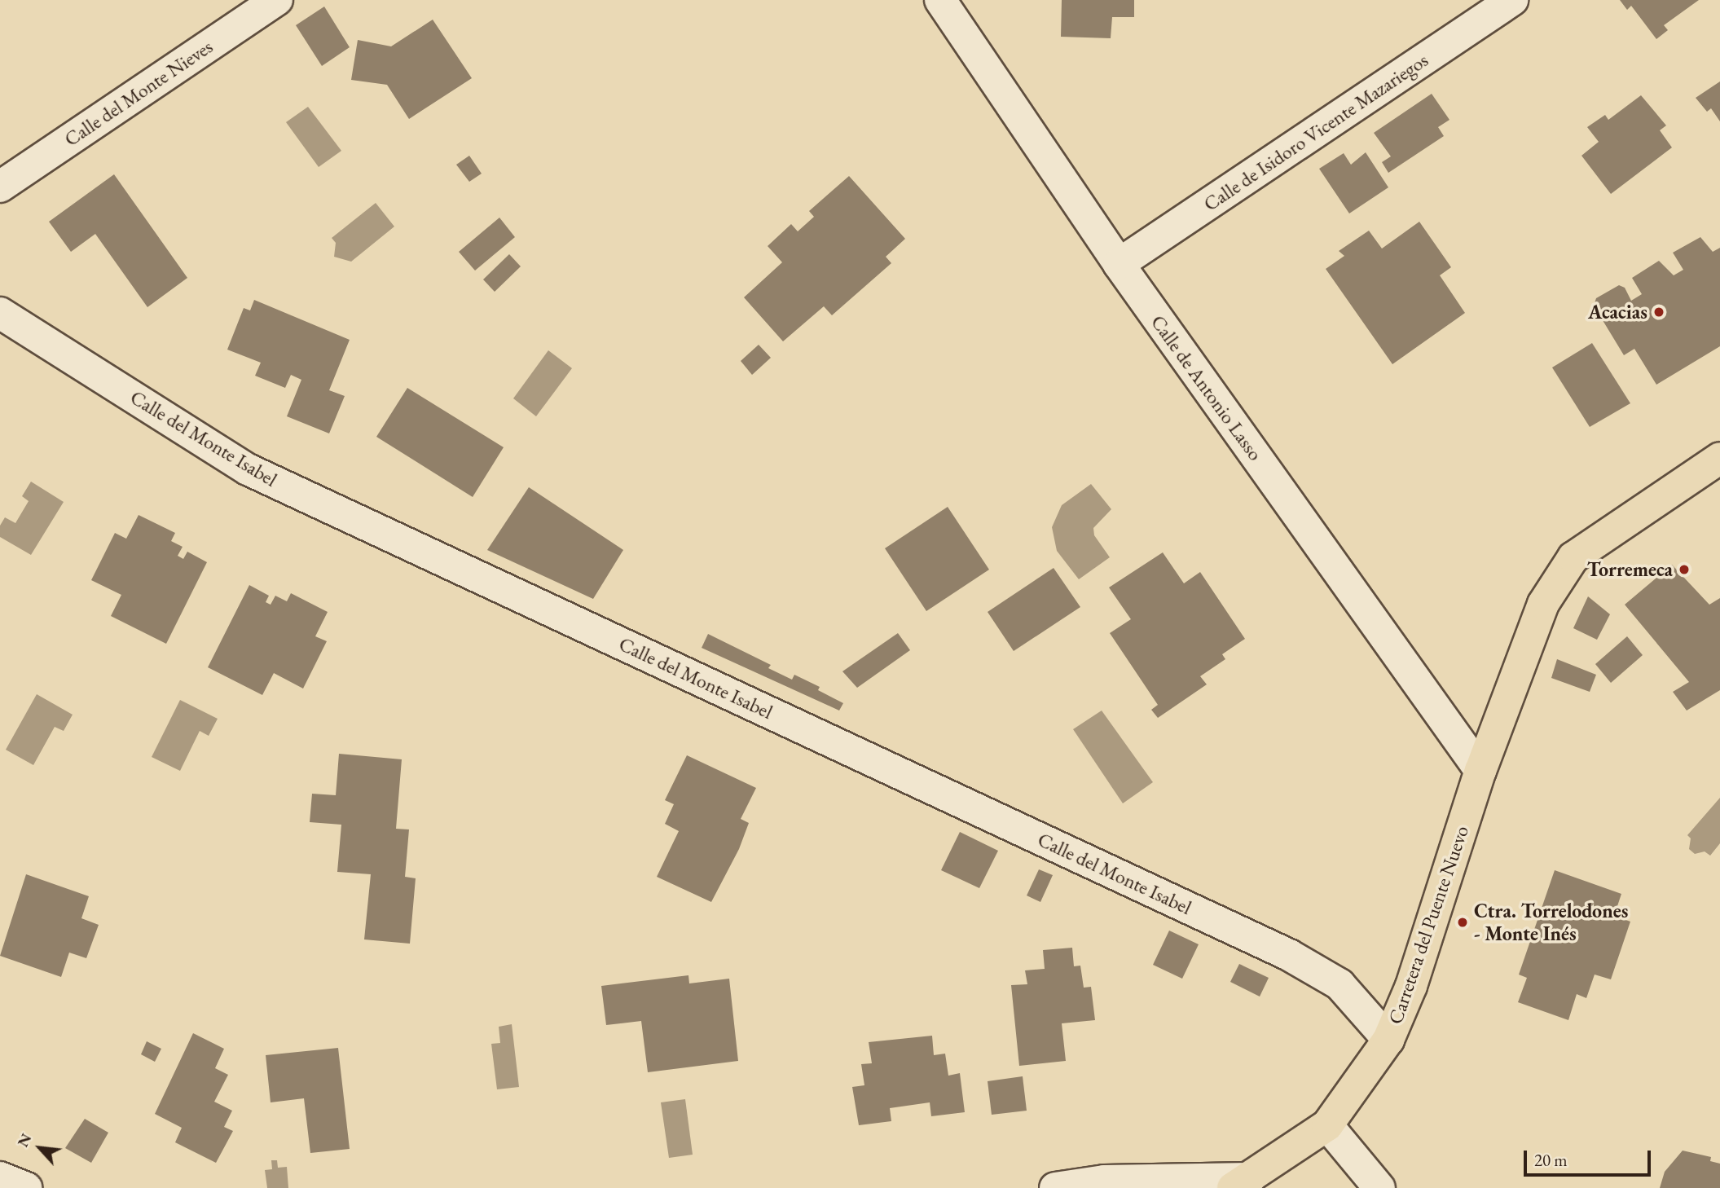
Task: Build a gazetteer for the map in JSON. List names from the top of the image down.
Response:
{
  "streets": {
    "main road": ["Carretera del Puente Nuevo"],
    "street": [
      "Calle del Monte Nieves",
      "Calle de Isidoro Vicente Mazariegos",
      "Calle de Antonio Lasso",
      "Calle del Monte Isabel"
    ]
  },
  "crossings": [
    ["Calle de Isidoro Vicente Mazariegos", "Calle de Antonio Lasso"],
    ["Calle de Antonio Lasso", "Carretera del Puente Nuevo"],
    ["Calle del Monte Isabel", "Carretera del Puente Nuevo"]
  ],
  "places": ["Acacias", "Torremeca", "Ctra. Torrelodones - Monte Inés"],
  "scale_bar": "20 m",
  "north": "top left"
}
